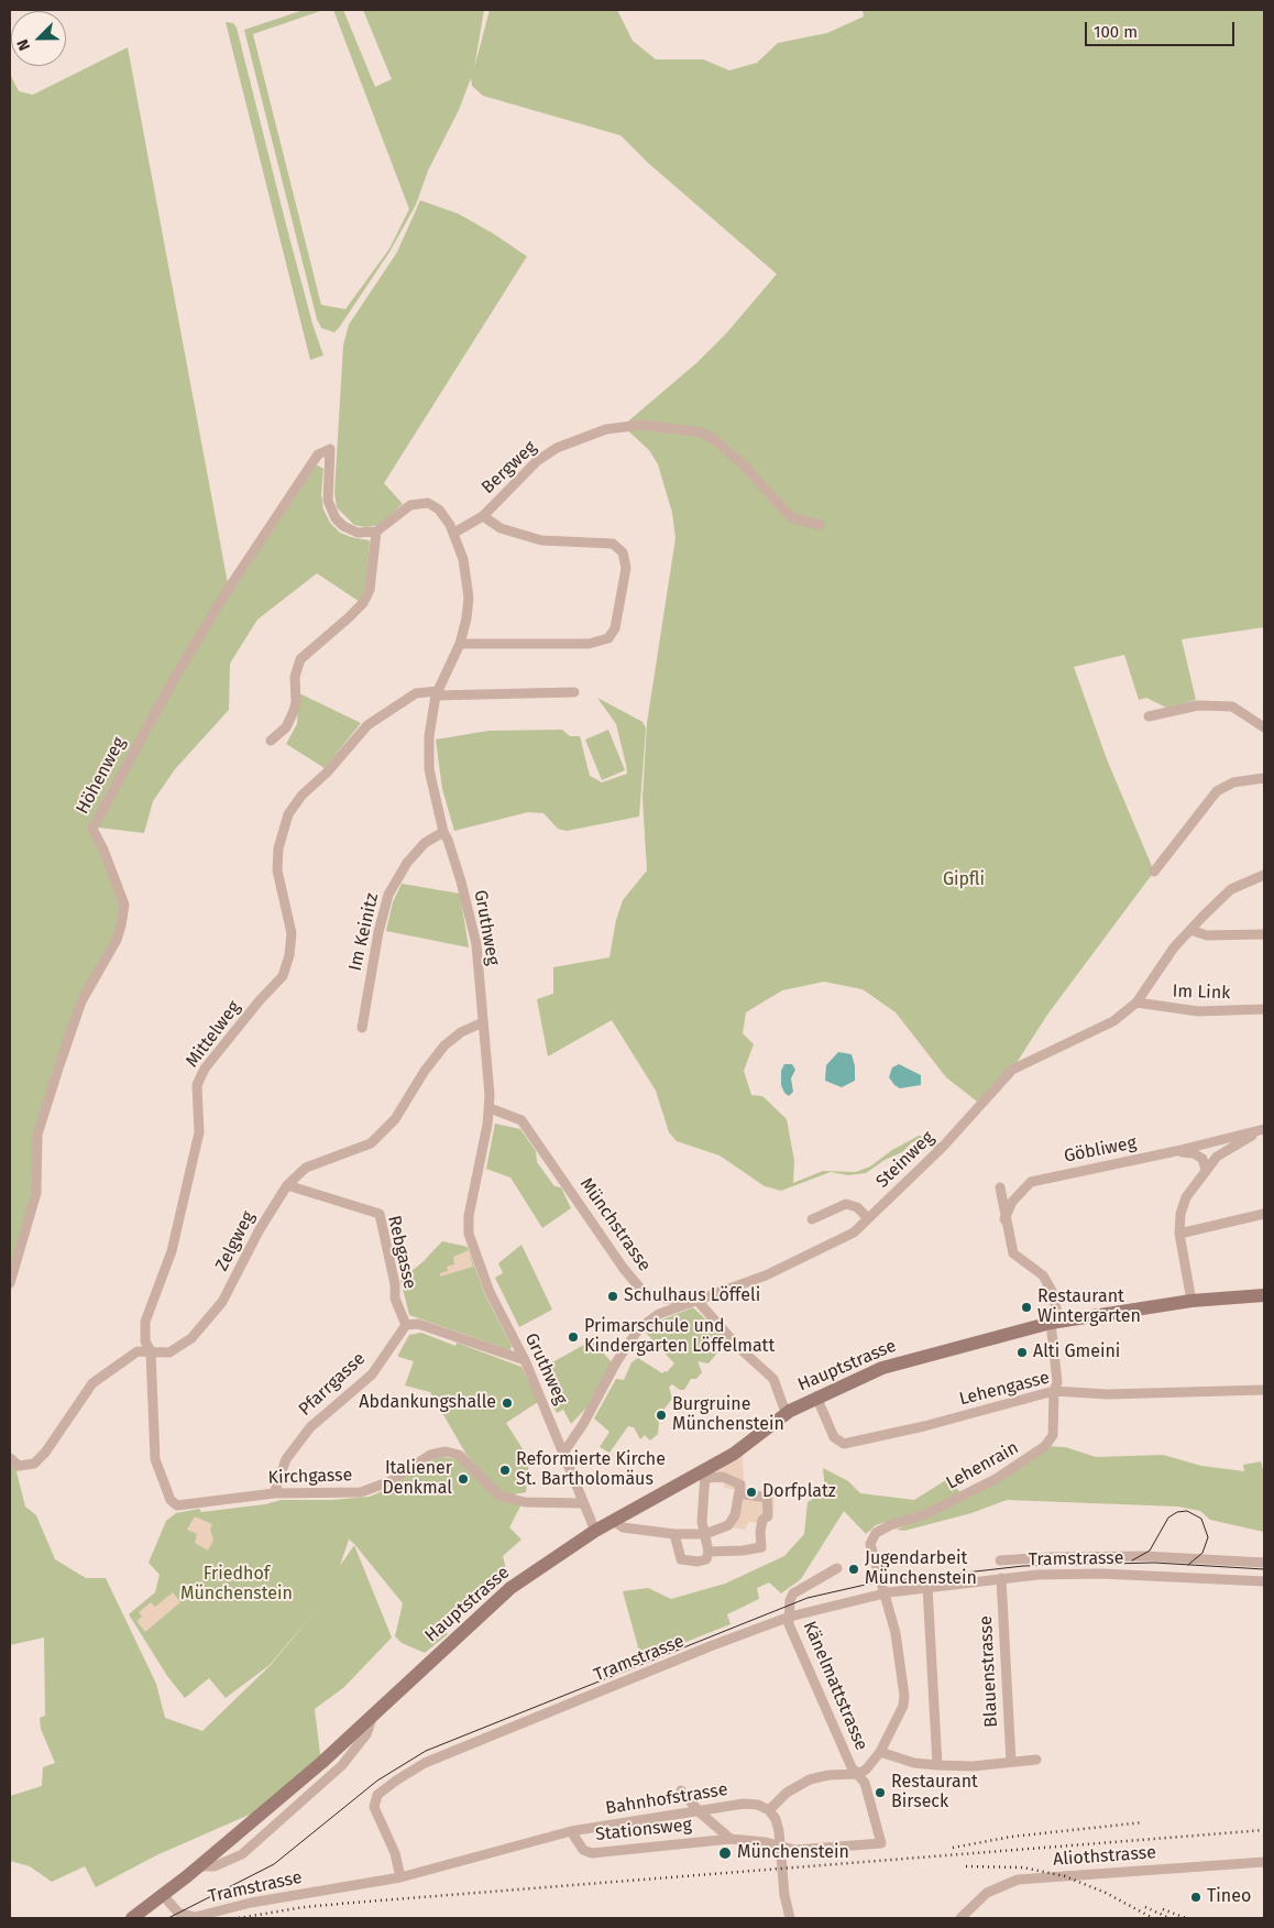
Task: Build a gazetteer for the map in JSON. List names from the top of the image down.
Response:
{
  "streets": {
    "main road": ["Hauptstrasse"],
    "street": [
      "Bergweg",
      "Höhenweg",
      "Gruthweg",
      "Im Keinitz",
      "Im Link",
      "Mittelweg",
      "Göbliweg",
      "Steinweg",
      "Münchstrasse",
      "Zelgweg",
      "Rebgasse",
      "Pfarrgasse",
      "Lehengasse",
      "Lehenrain",
      "Kirchgasse",
      "Tramstrasse",
      "Blauenstrasse",
      "Känelmattstrasse",
      "Bahnhofstrasse",
      "Stationsweg",
      "Aliothstrasse"
    ]
  },
  "crossings": [
    ["Bergweg", "Gruthweg"],
    ["Höhenweg", "Gruthweg"],
    ["Gruthweg", "Im Keinitz"],
    ["Gruthweg", "Mittelweg"],
    ["Gruthweg", "Steinweg"],
    ["Gruthweg", "Münchstrasse"],
    ["Gruthweg", "Zelgweg"],
    ["Gruthweg", "Hauptstrasse"],
    ["Gruthweg", "Kirchgasse"],
    ["Im Link", "Steinweg"],
    ["Mittelweg", "Zelgweg"],
    ["Mittelweg", "Kirchgasse"],
    ["Göbliweg", "Lehenrain"],
    ["Steinweg", "Münchstrasse"],
    ["Zelgweg", "Rebgasse"],
    ["Rebgasse", "Pfarrgasse"],
    ["Hauptstrasse", "Lehengasse"],
    ["Hauptstrasse", "Lehenrain"],
    ["Hauptstrasse", "Tramstrasse"],
    ["Pfarrgasse", "Kirchgasse"],
    ["Lehengasse", "Lehenrain"],
    ["Lehenrain", "Tramstrasse"],
    ["Lehenrain", "Känelmattstrasse"],
    ["Lehenrain", "Stationsweg"],
    ["Tramstrasse", "Blauenstrasse"],
    ["Tramstrasse", "Känelmattstrasse"],
    ["Tramstrasse", "Bahnhofstrasse"],
    ["Känelmattstrasse", "Stationsweg"],
    ["Bahnhofstrasse", "Stationsweg"]
  ],
  "parks": ["Gipfli", "Friedhof Münchenstein"],
  "places": [
    "Schulhaus Löffeli",
    "Restaurant Wintergarten",
    "Primarschule und Kindergarten Löffelmatt",
    "Alti Gmeini",
    "Abdankungshalle",
    "Burgruine Münchenstein",
    "Reformierte Kirche St. Bartholomäus",
    "Italiener Denkmal",
    "Dorfplatz",
    "Jugendarbeit Münchenstein",
    "Restaurant Birseck",
    "Münchenstein",
    "Tineo"
  ],
  "scale_bar": "100 m",
  "north": "bottom left"
}
